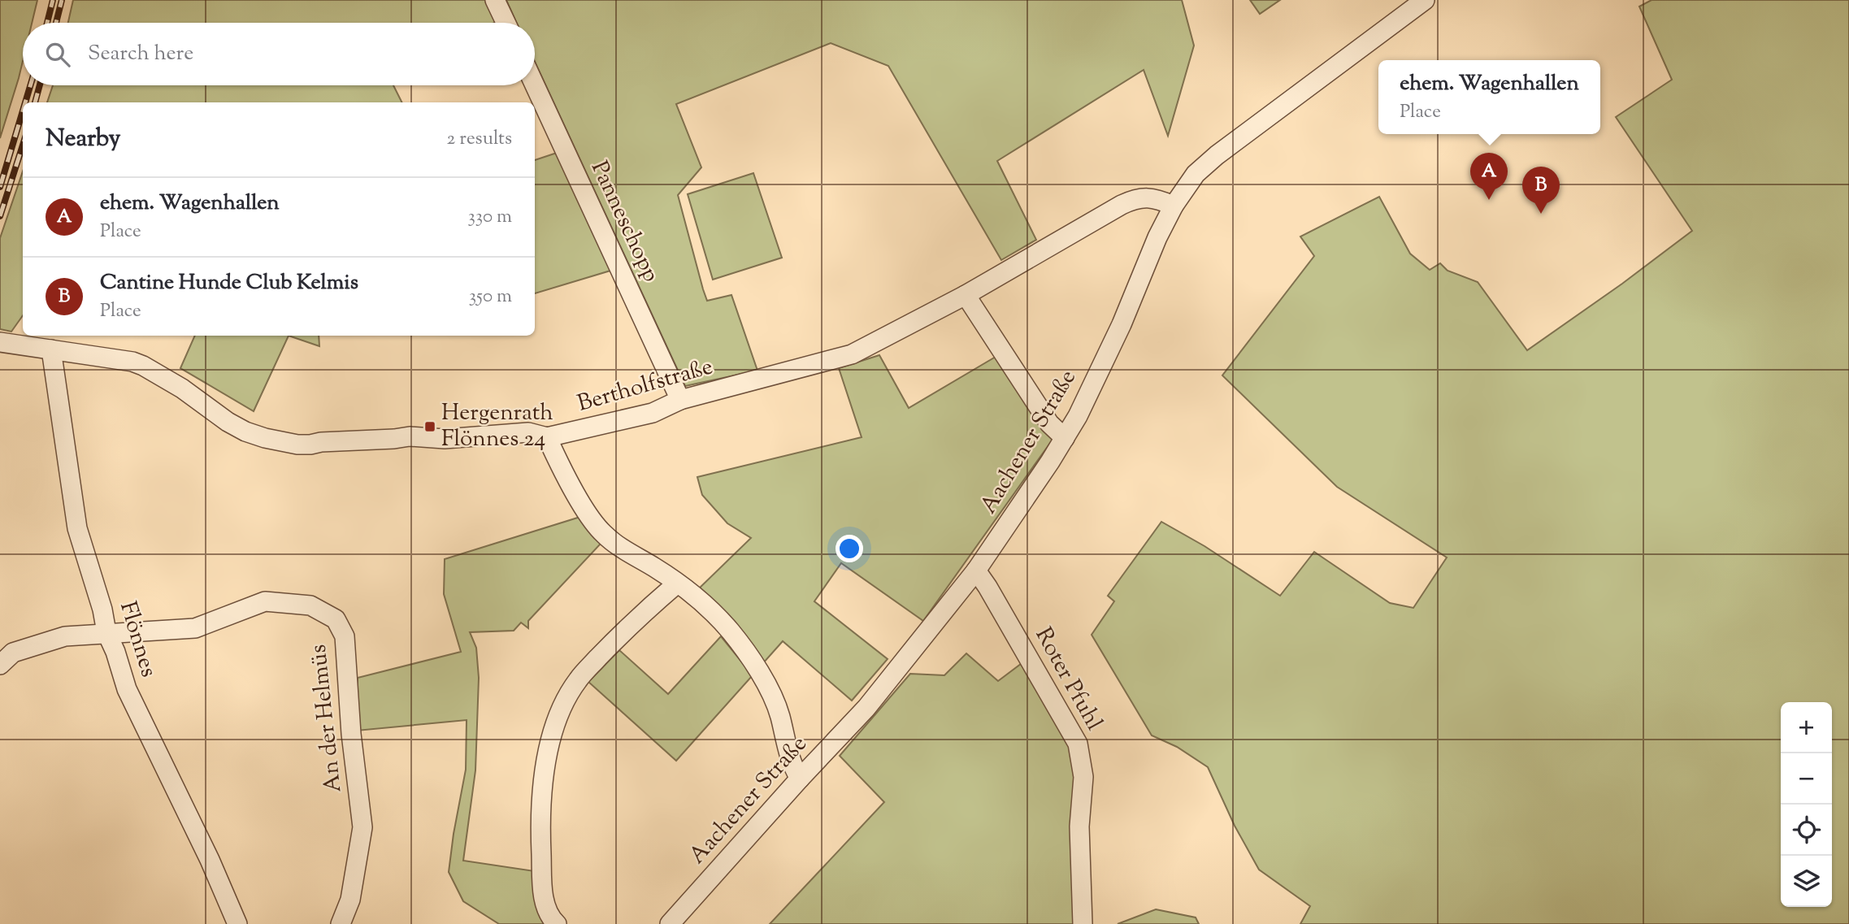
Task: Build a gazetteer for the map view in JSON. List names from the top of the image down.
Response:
{
  "streets": {
    "street": [
      "Panneschopp",
      "Bertholfstraße",
      "Aachener Straße",
      "Flönnes",
      "Roter Pfuhl",
      "An der Helmüs"
    ]
  },
  "crossings": [
    ["Panneschopp", "Bertholfstraße"],
    ["Bertholfstraße", "Aachener Straße"],
    ["Bertholfstraße", "Flönnes"],
    ["Aachener Straße", "Roter Pfuhl"],
    ["Flönnes", "An der Helmüs"]
  ],
  "places": {
    "transit": ["Hergenrath Flönnes 24"]
  },
  "page": {
    "search": "Search here",
    "popup": ["ehem. Wagenhallen", "Place"],
    "heading": ["Nearby", "2 results"],
    "pins": ["A", "B"],
    "list": [
      {
        "mark": "A",
        "name": "ehem. Wagenhallen",
        "note": "Place",
        "value": "330 m"
      },
      {
        "mark": "B",
        "name": "Cantine Hunde Club Kelmis",
        "note": "Place",
        "value": "350 m"
      }
    ],
    "map_buttons": ["+", "−"]
  }
}
